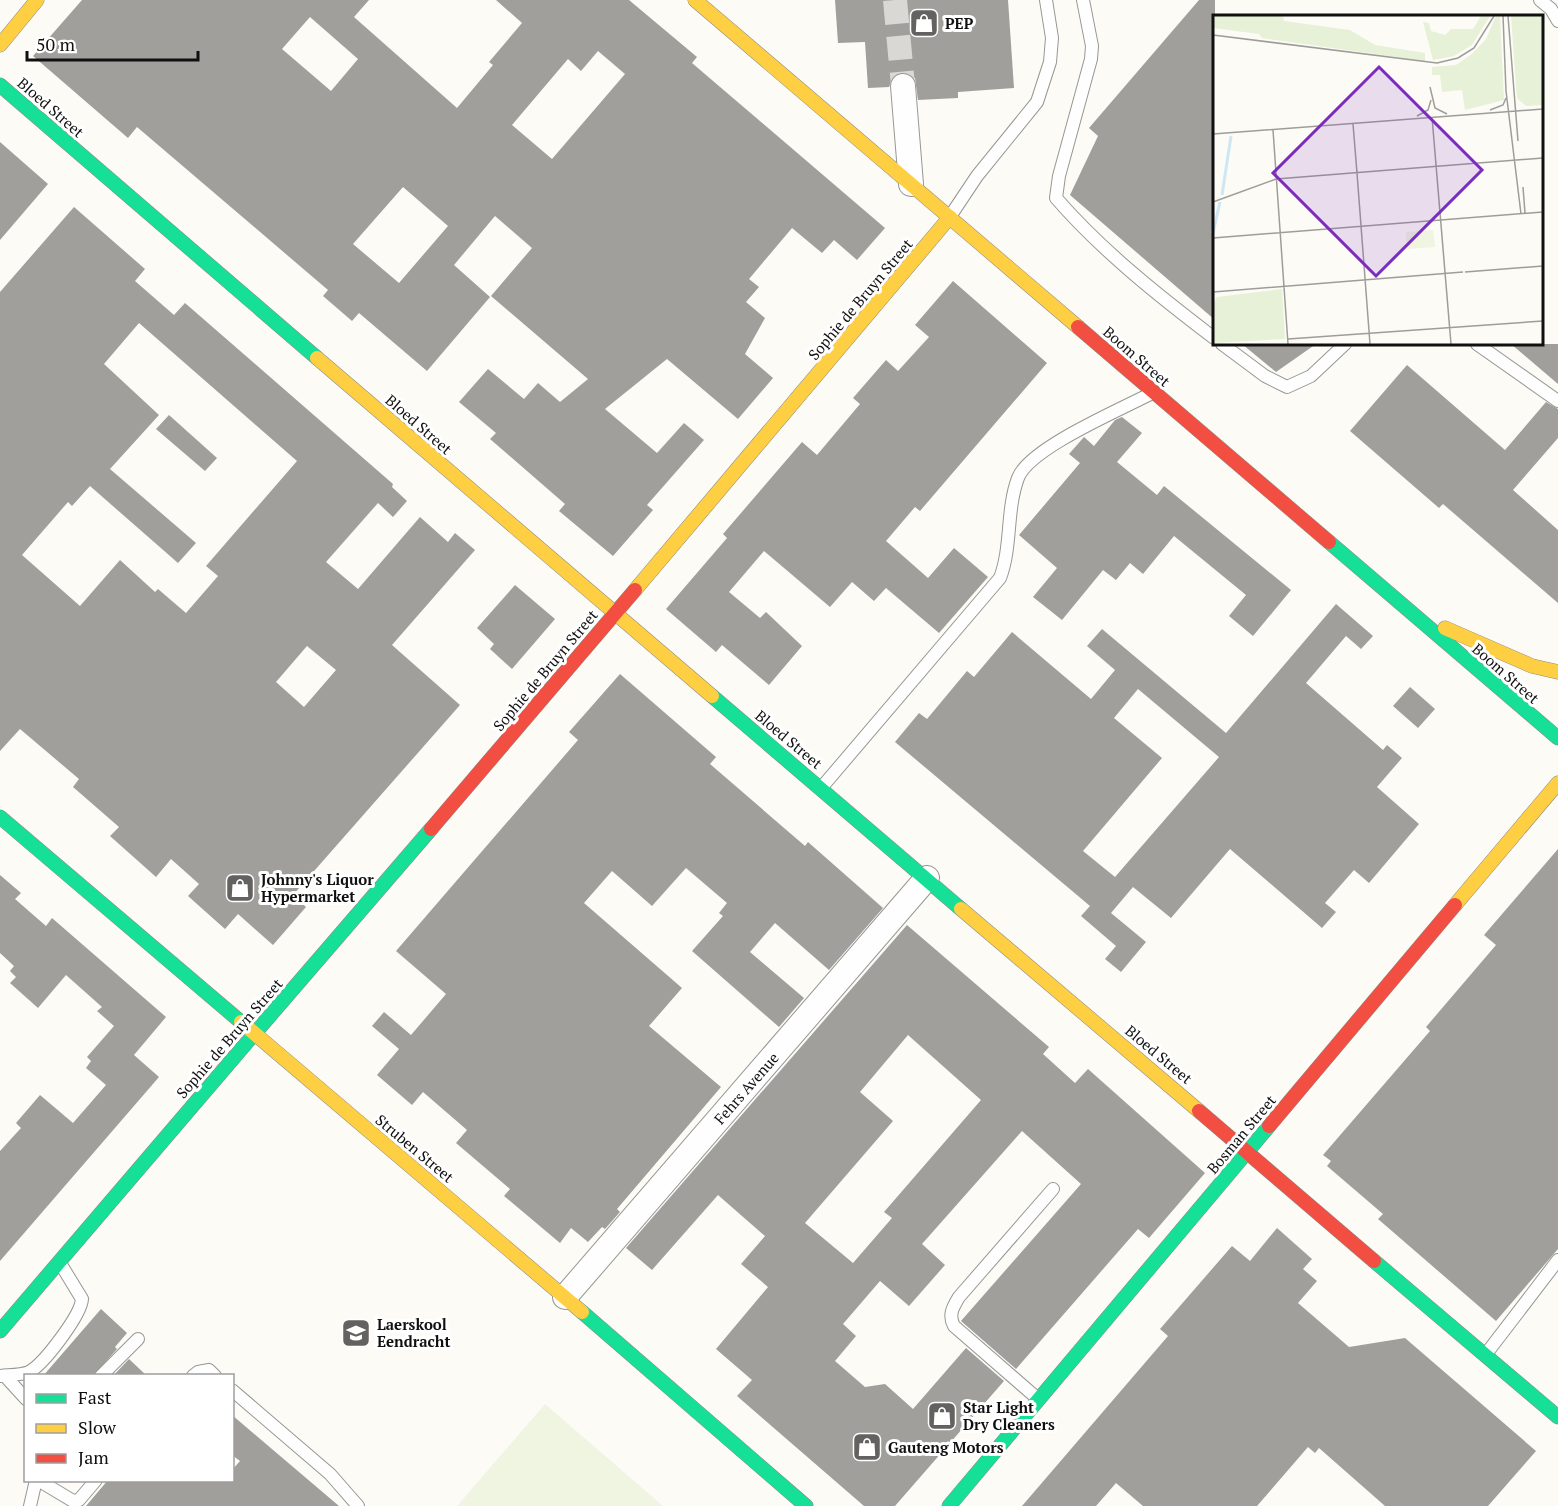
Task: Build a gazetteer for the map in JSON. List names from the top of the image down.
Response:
{
  "streets": {
    "main road": [
      "Bloed Street",
      "Sophie de Bruyn Street",
      "Boom Street",
      "Bosman Street",
      "Struben Street"
    ],
    "street": ["Fehrs Avenue"]
  },
  "crossings": [
    ["Bloed Street", "Sophie de Bruyn Street"],
    ["Bloed Street", "Fehrs Avenue"],
    ["Bloed Street", "Bosman Street"],
    ["Sophie de Bruyn Street", "Boom Street"],
    ["Sophie de Bruyn Street", "Struben Street"],
    ["Fehrs Avenue", "Struben Street"]
  ],
  "places": {
    "shop": [
      "PEP",
      "Johnny's Liquor Hypermarket",
      "Star Light Dry Cleaners",
      "Gauteng Motors"
    ],
    "school or university": ["Laerskool Eendracht"]
  },
  "legend": ["Fast", "Slow", "Jam"],
  "scale_bar": "50 m"
}
